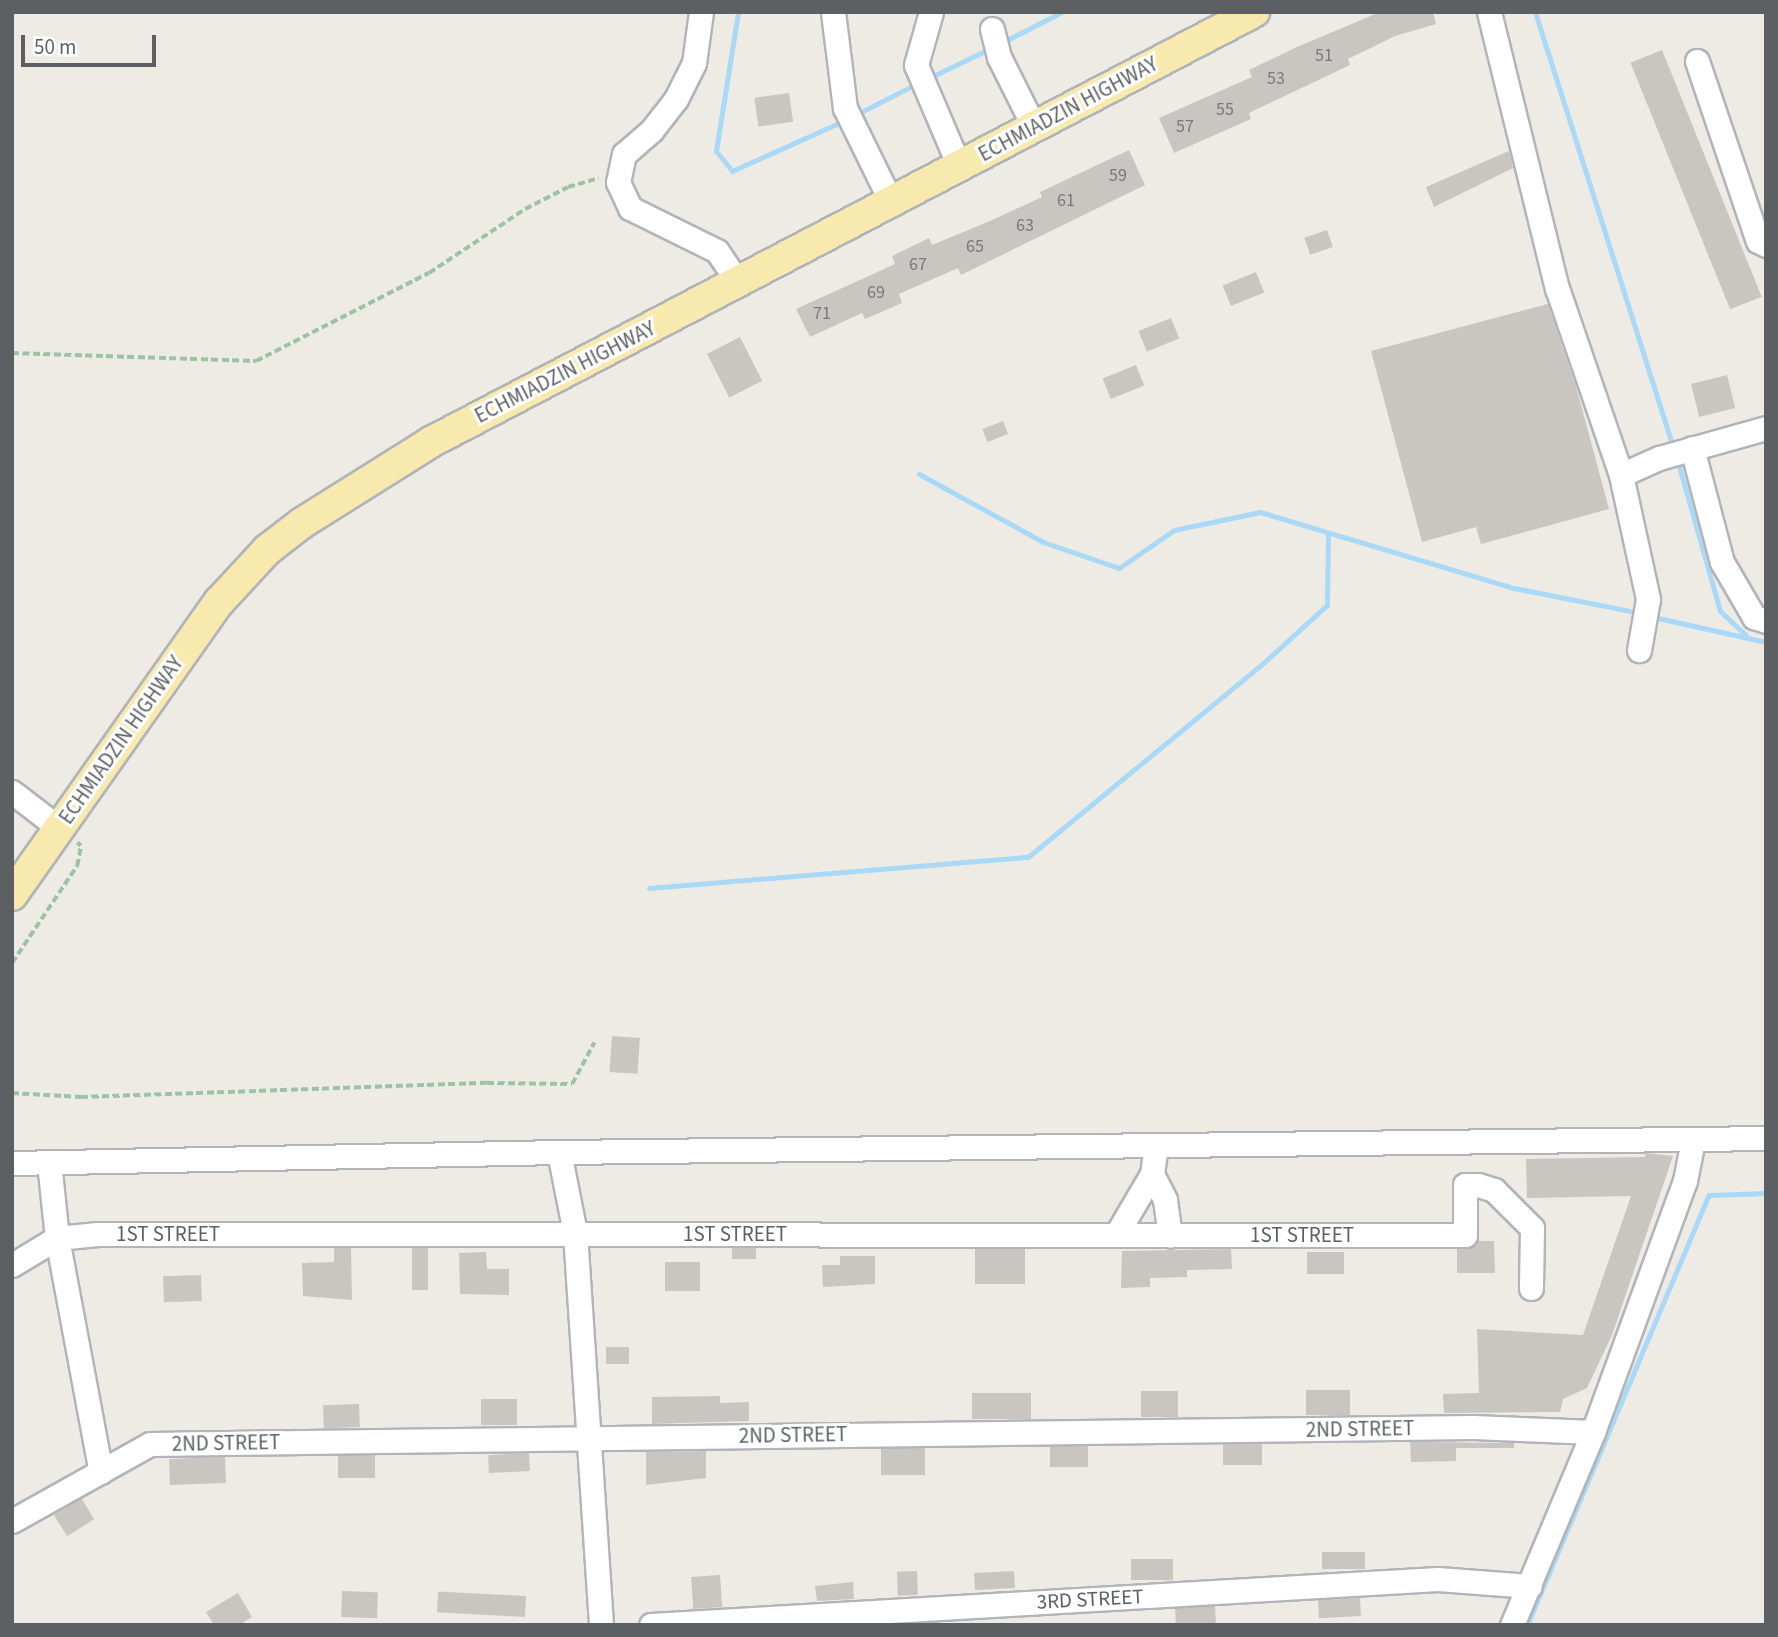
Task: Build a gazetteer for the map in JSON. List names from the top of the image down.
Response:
{
  "streets": {
    "main road": ["ECHMIADZIN HIGHWAY"],
    "street": ["1ST STREET", "2ND STREET", "3RD STREET"]
  },
  "house_numbers": [
    "51",
    "53",
    "55",
    "57",
    "59",
    "61",
    "63",
    "65",
    "67",
    "69",
    "71"
  ],
  "scale_bar": "50 m"
}
